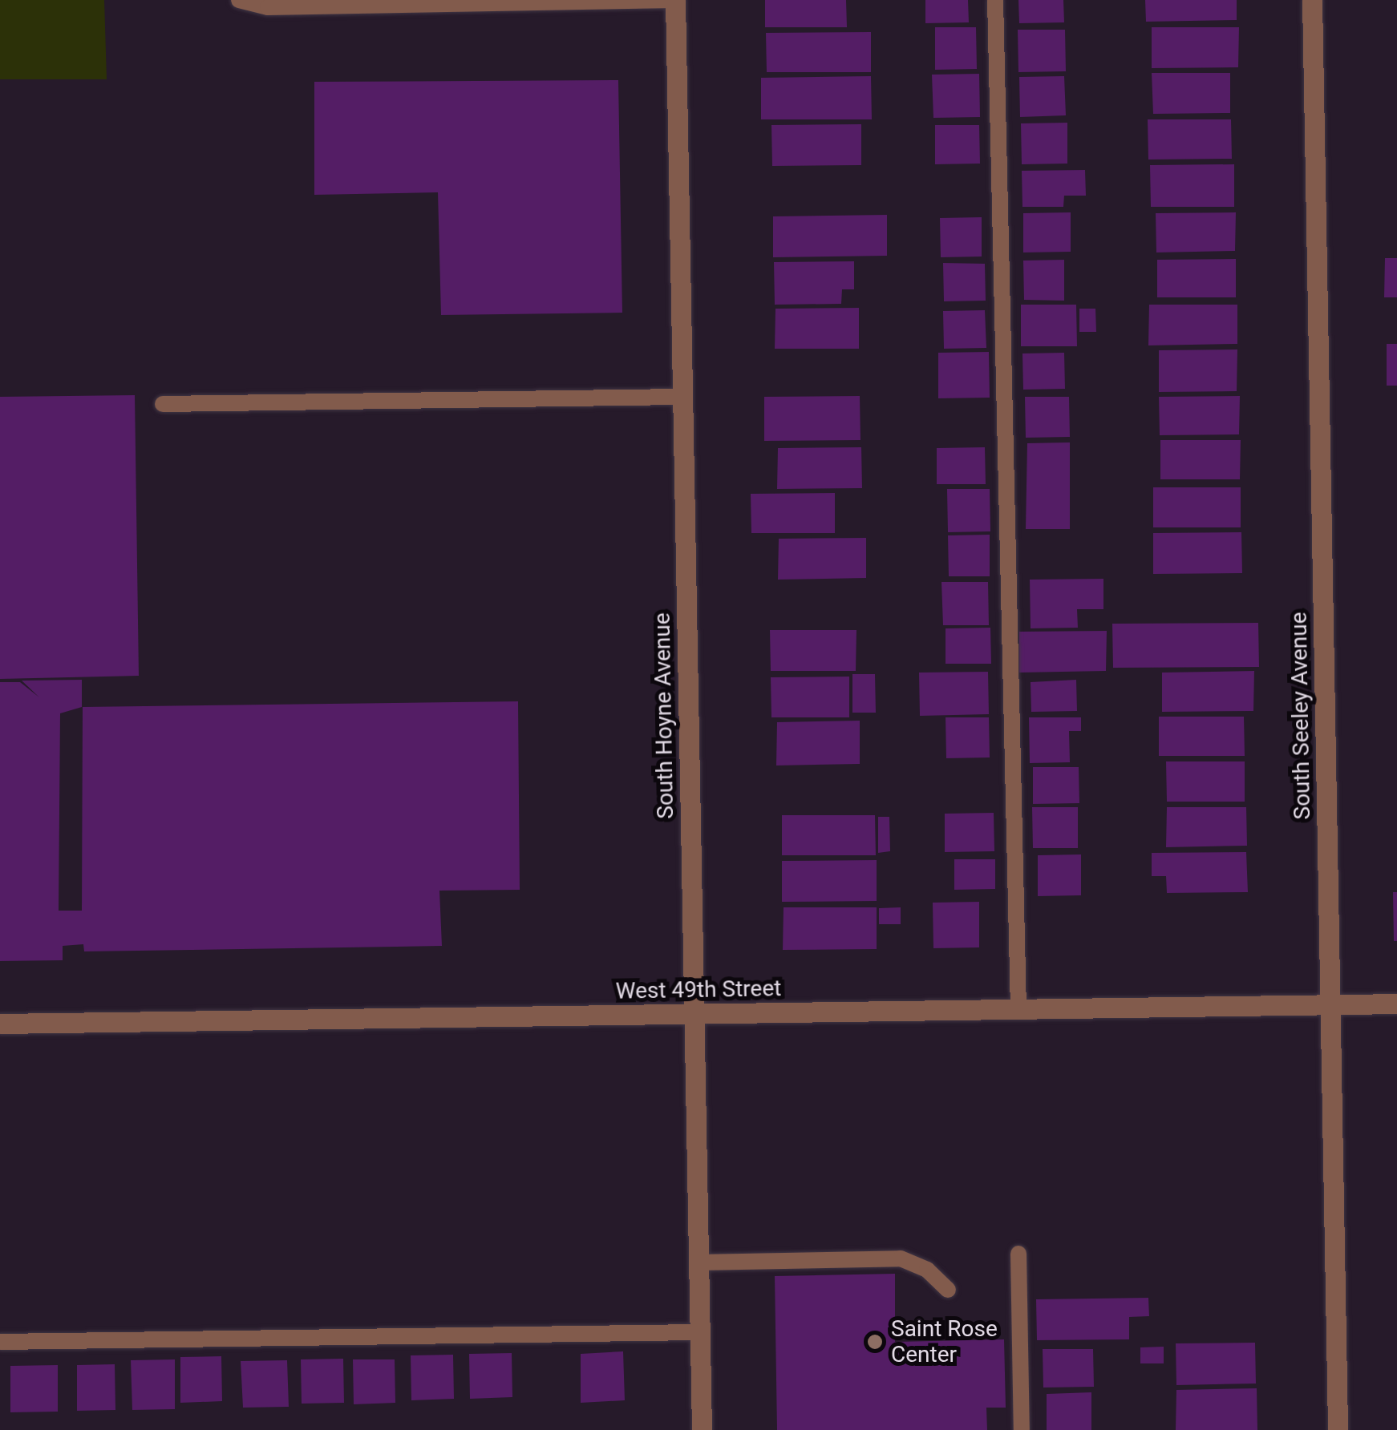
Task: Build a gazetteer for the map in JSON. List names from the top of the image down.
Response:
{
  "streets": {
    "street": ["South Hoyne Avenue", "South Seeley Avenue", "West 49th Street"]
  },
  "crossings": [
    ["South Hoyne Avenue", "West 49th Street"],
    ["South Seeley Avenue", "West 49th Street"]
  ],
  "places": ["Saint Rose Center"]
}
